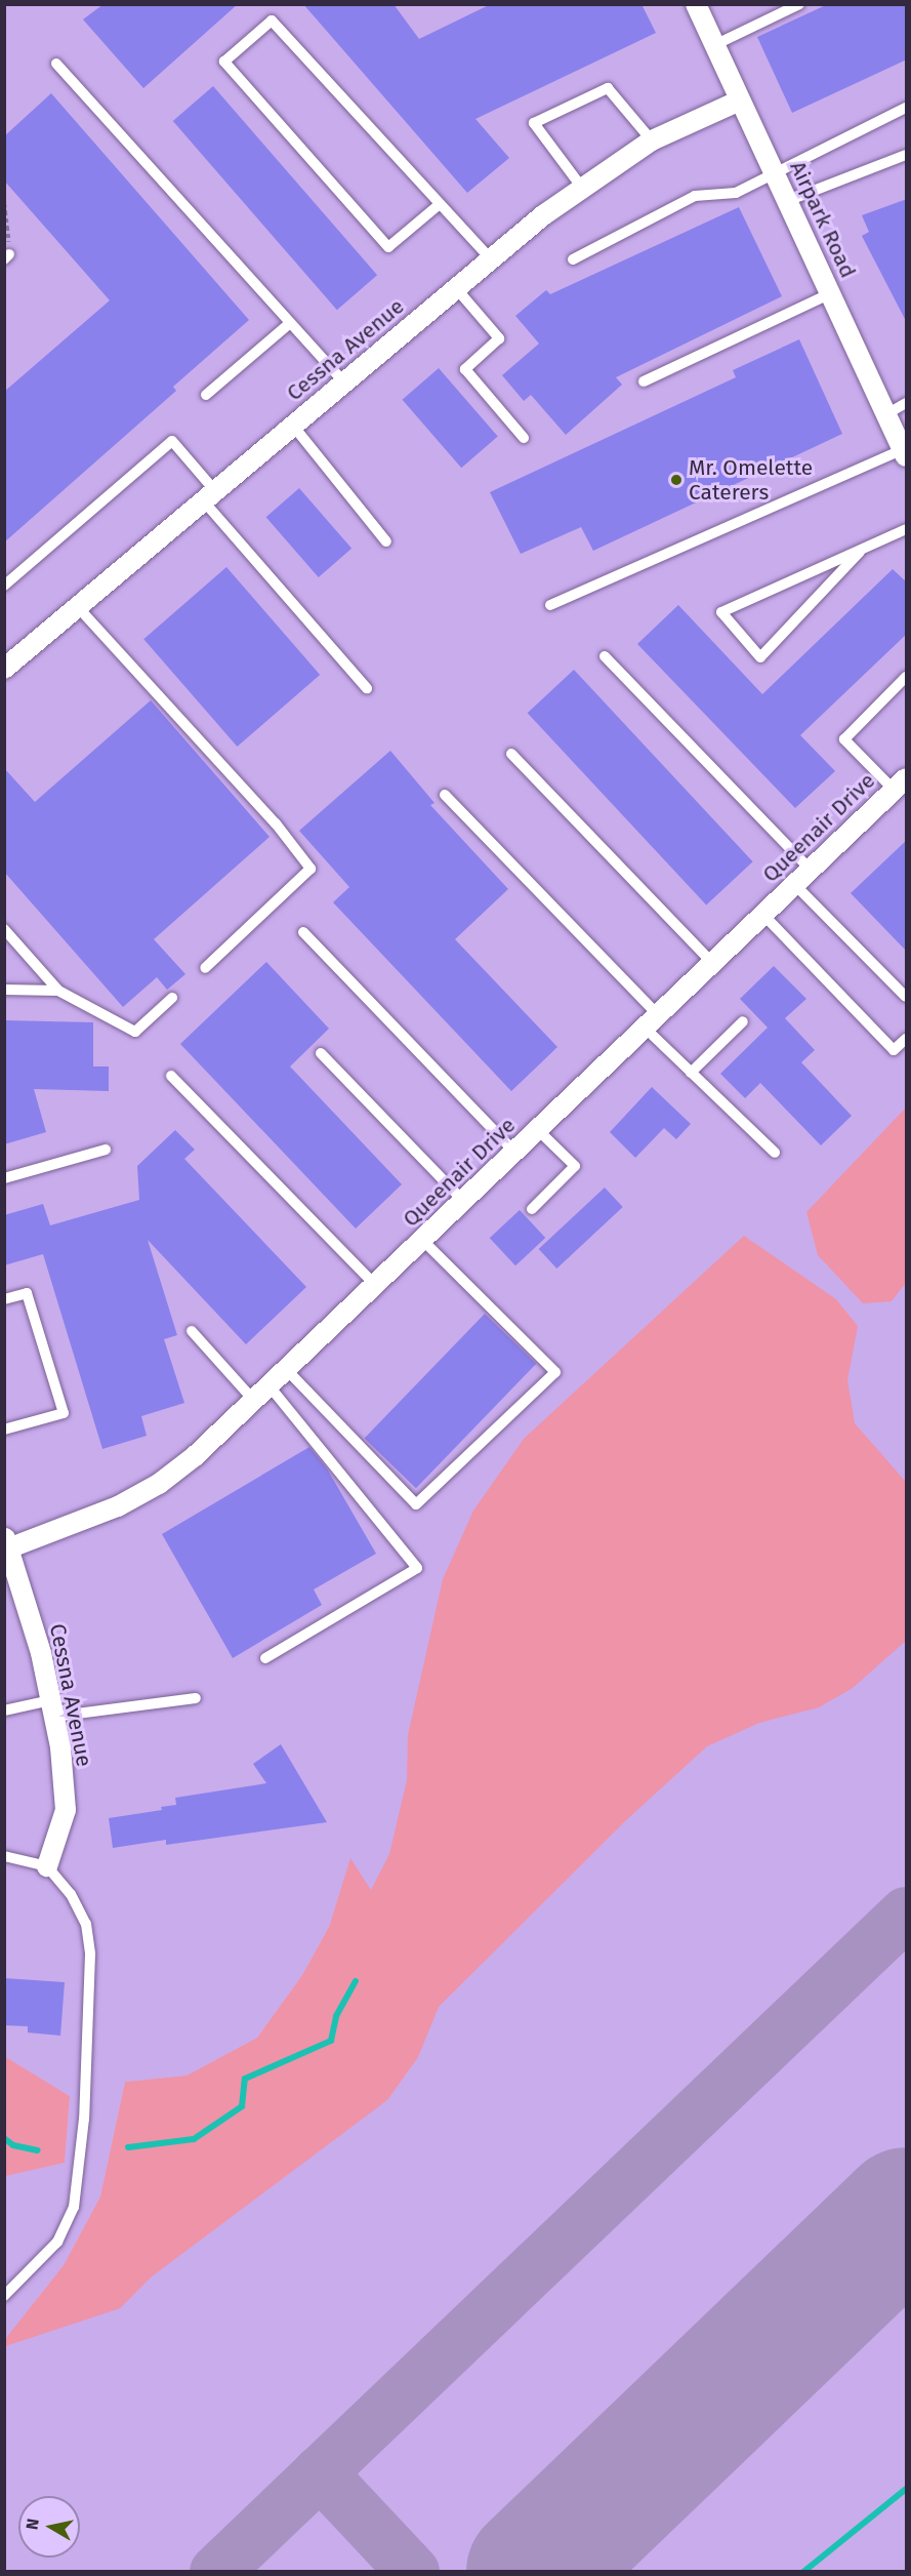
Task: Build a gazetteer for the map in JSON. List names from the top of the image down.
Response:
{
  "streets": {
    "street": ["Airpark Road", "Cessna Avenue", "Queenair Drive"]
  },
  "crossings": [
    ["Airpark Road", "Cessna Avenue"],
    ["Cessna Avenue", "Queenair Drive"]
  ],
  "places": ["Mr. Omelette Caterers"],
  "north": "left"
}
